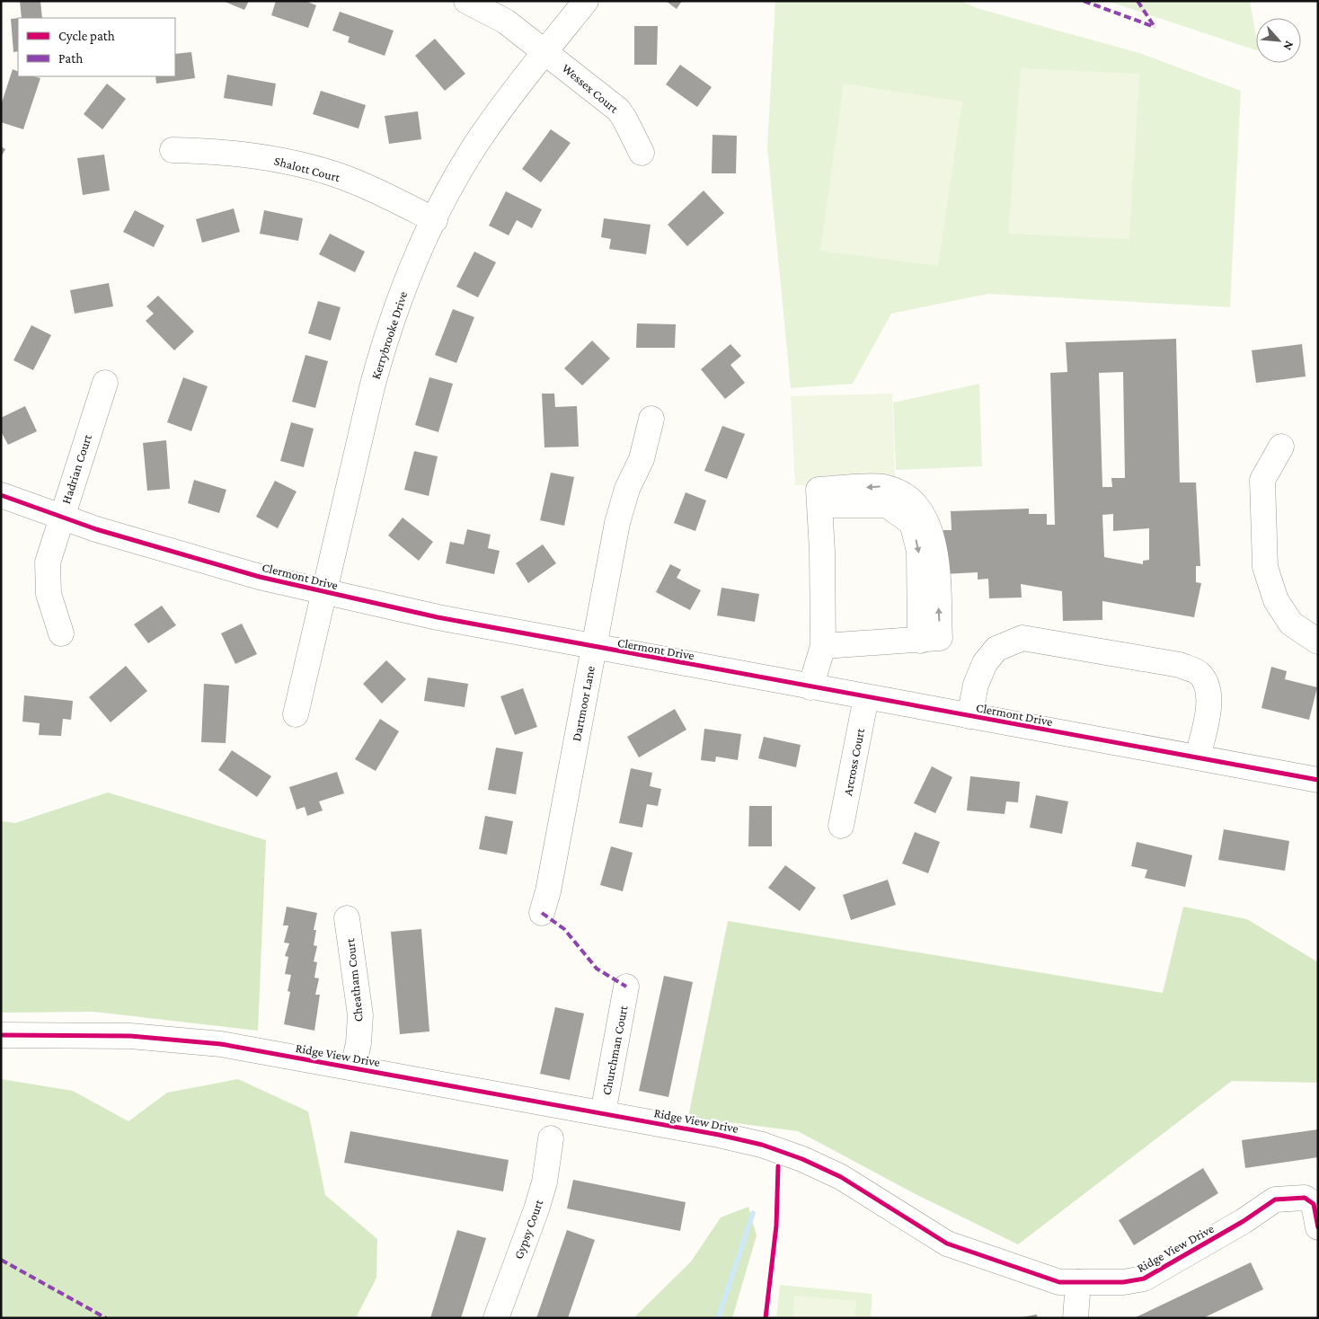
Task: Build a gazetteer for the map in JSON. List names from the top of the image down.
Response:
{
  "streets": {
    "street": [
      "Wessex Court",
      "Shalott Court",
      "Kerrybrooke Drive",
      "Hadrian Court",
      "Clermont Drive",
      "Dartmoor Lane",
      "Arcross Court",
      "Cheatham Court",
      "Churchman Court",
      "Ridge View Drive",
      "Gypsy Court"
    ]
  },
  "crossings": [
    ["Wessex Court", "Kerrybrooke Drive"],
    ["Shalott Court", "Kerrybrooke Drive"],
    ["Kerrybrooke Drive", "Clermont Drive"],
    ["Hadrian Court", "Clermont Drive"],
    ["Clermont Drive", "Dartmoor Lane"],
    ["Clermont Drive", "Arcross Court"],
    ["Cheatham Court", "Ridge View Drive"],
    ["Churchman Court", "Ridge View Drive"]
  ],
  "legend": ["Cycle path", "Path"],
  "north": "bottom right"
}
